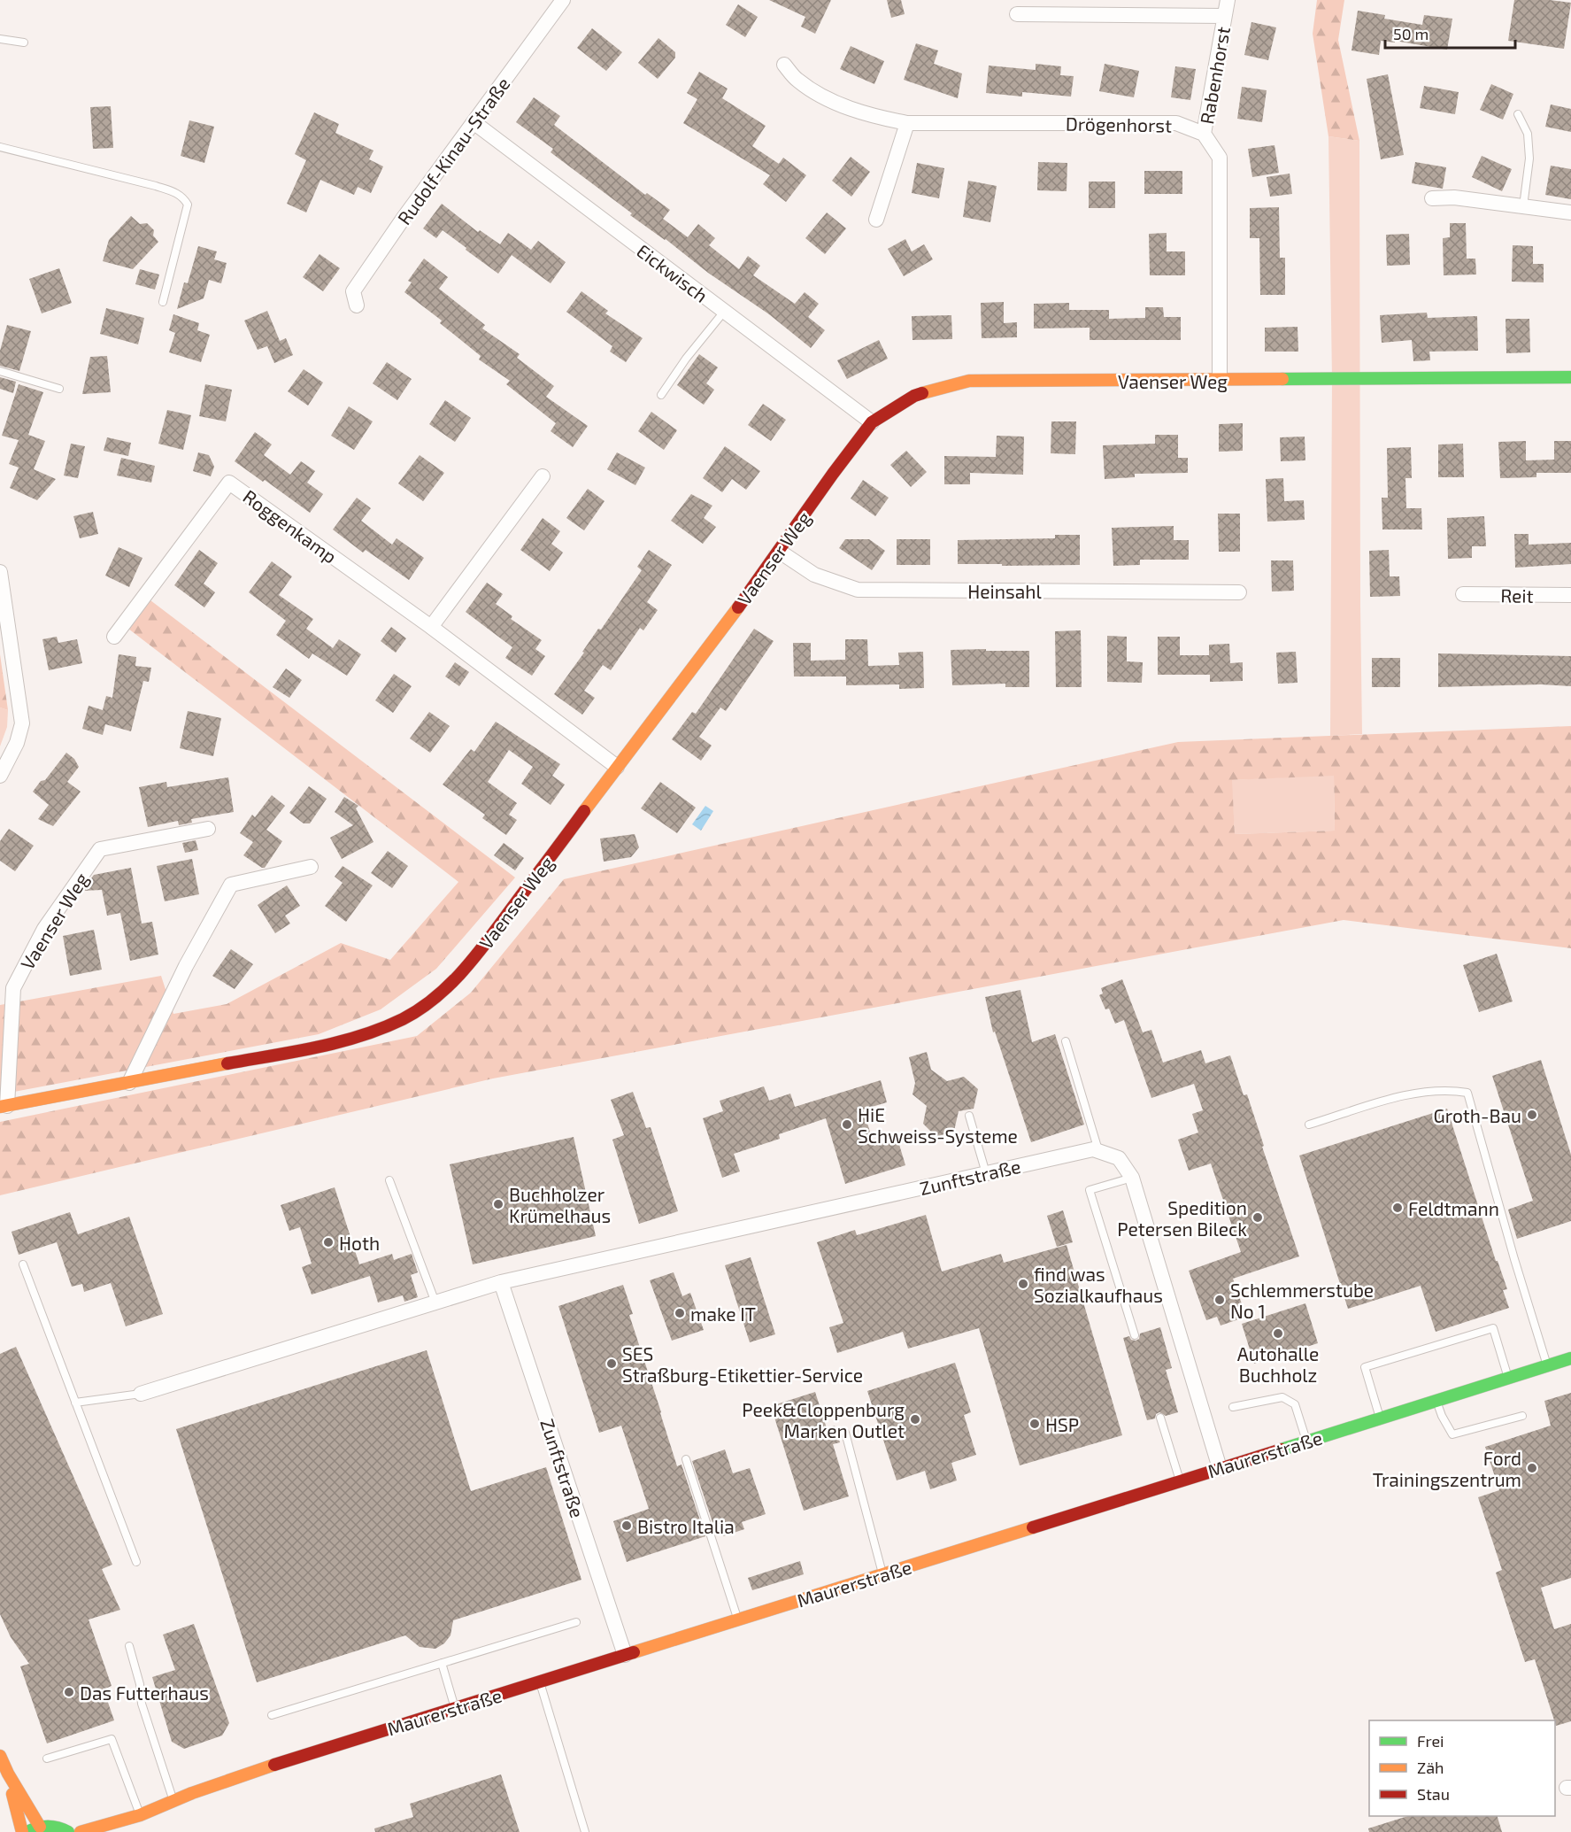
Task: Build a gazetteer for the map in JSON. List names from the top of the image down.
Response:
{
  "streets": {
    "street": [
      "Rabenhorst",
      "Drögenhorst",
      "Rudolf-Kinau-Straße",
      "Eickwisch",
      "Vaenser Weg",
      "Roggenkamp",
      "Heinsahl",
      "Reit",
      "Zunftstraße",
      "Maurerstraße"
    ]
  },
  "crossings": [
    ["Rabenhorst", "Drögenhorst"],
    ["Rudolf-Kinau-Straße", "Eickwisch"],
    ["Eickwisch", "Vaenser Weg"],
    ["Vaenser Weg", "Roggenkamp"],
    ["Vaenser Weg", "Heinsahl"],
    ["Zunftstraße", "Maurerstraße"]
  ],
  "places": [
    "Groth-Bau",
    "HiE Schweiss-Systeme",
    "Buchholzer Krümelhaus",
    "Feldtmann",
    "Spedition Petersen Bileck",
    "Hoth",
    "find was Sozialkaufhaus",
    "Schlemmerstube No 1",
    "make IT",
    "Autohalle Buchholz",
    "SES Straßburg-Etikettier-Service",
    "Peek&Cloppenburg Marken Outlet",
    "HSP",
    "Ford Trainingszentrum",
    "Bistro Italia",
    "Das Futterhaus"
  ],
  "legend": ["Frei", "Zäh", "Stau"],
  "scale_bar": "50 m"
}
